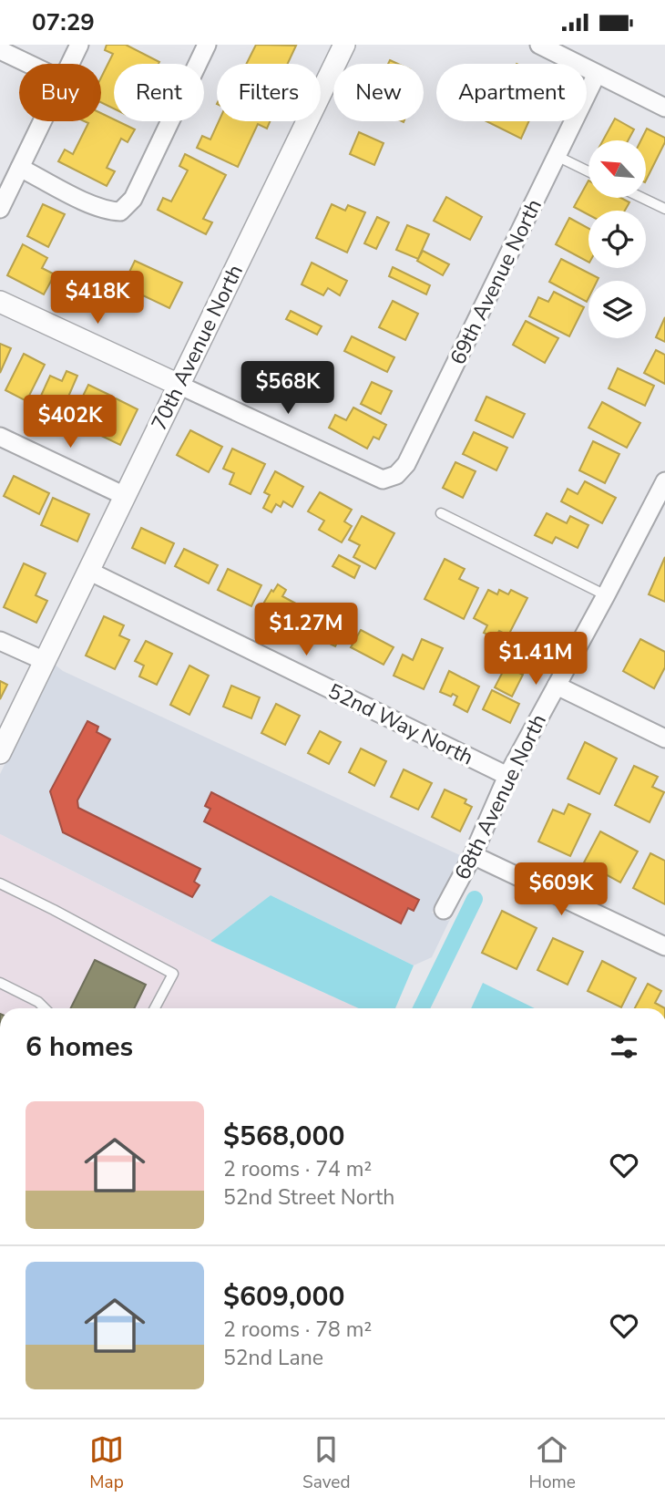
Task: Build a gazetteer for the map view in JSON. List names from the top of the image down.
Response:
{
  "streets": {
    "street": [
      "69th Avenue North",
      "70th Avenue North",
      "52nd Way North",
      "68th Avenue North"
    ]
  },
  "crossings": [
    ["69th Avenue North", "70th Avenue North"],
    ["70th Avenue North", "52nd Way North"],
    ["52nd Way North", "68th Avenue North"]
  ],
  "north": "top left",
  "page": {
    "status": "07:29",
    "chip": [
      "Buy",
      "Rent",
      "Filters",
      "New",
      "Apartment"
    ],
    "price": [
      "$418K",
      "$568K",
      "$402K",
      "$1.27M",
      "$1.41M",
      "$609K"
    ],
    "heading": "6 homes",
    "list": [
      {
        "name": "$568,000",
        "note": "2 rooms · 74 m² · 52nd Street North"
      },
      {
        "name": "$609,000",
        "note": "2 rooms · 78 m² · 52nd Lane"
      }
    ],
    "tabs": ["Map", "Saved", "Home"]
  }
}
